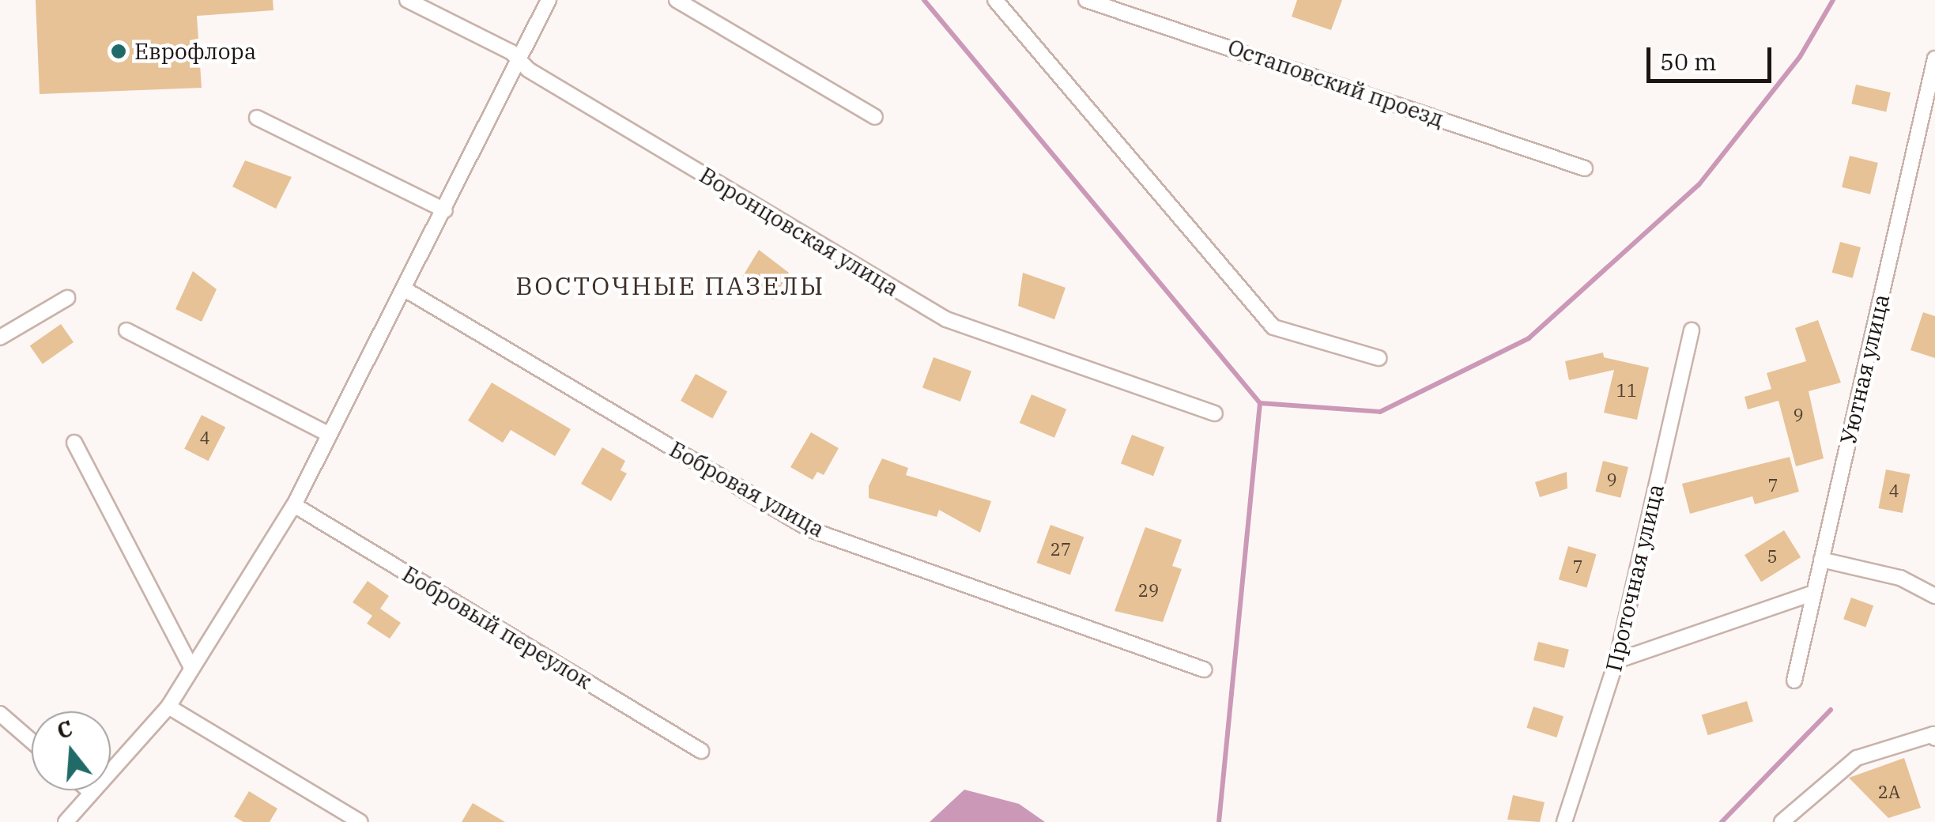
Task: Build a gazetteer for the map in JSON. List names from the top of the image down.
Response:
{
  "streets": {
    "street": [
      "Остаповский проезд",
      "Воронцовская улица",
      "Уютная улица",
      "Бобровая улица",
      "Проточная улица",
      "Бобровый переулок"
    ]
  },
  "districts": ["ВОСТОЧНЫЕ ПАЗЕЛЫ"],
  "places": ["Еврофлора"],
  "house_numbers": [
    "11",
    "9",
    "4",
    "9",
    "7",
    "4",
    "27",
    "5",
    "7",
    "29",
    "2А"
  ],
  "scale_bar": "50 m",
  "north": "top"
}
